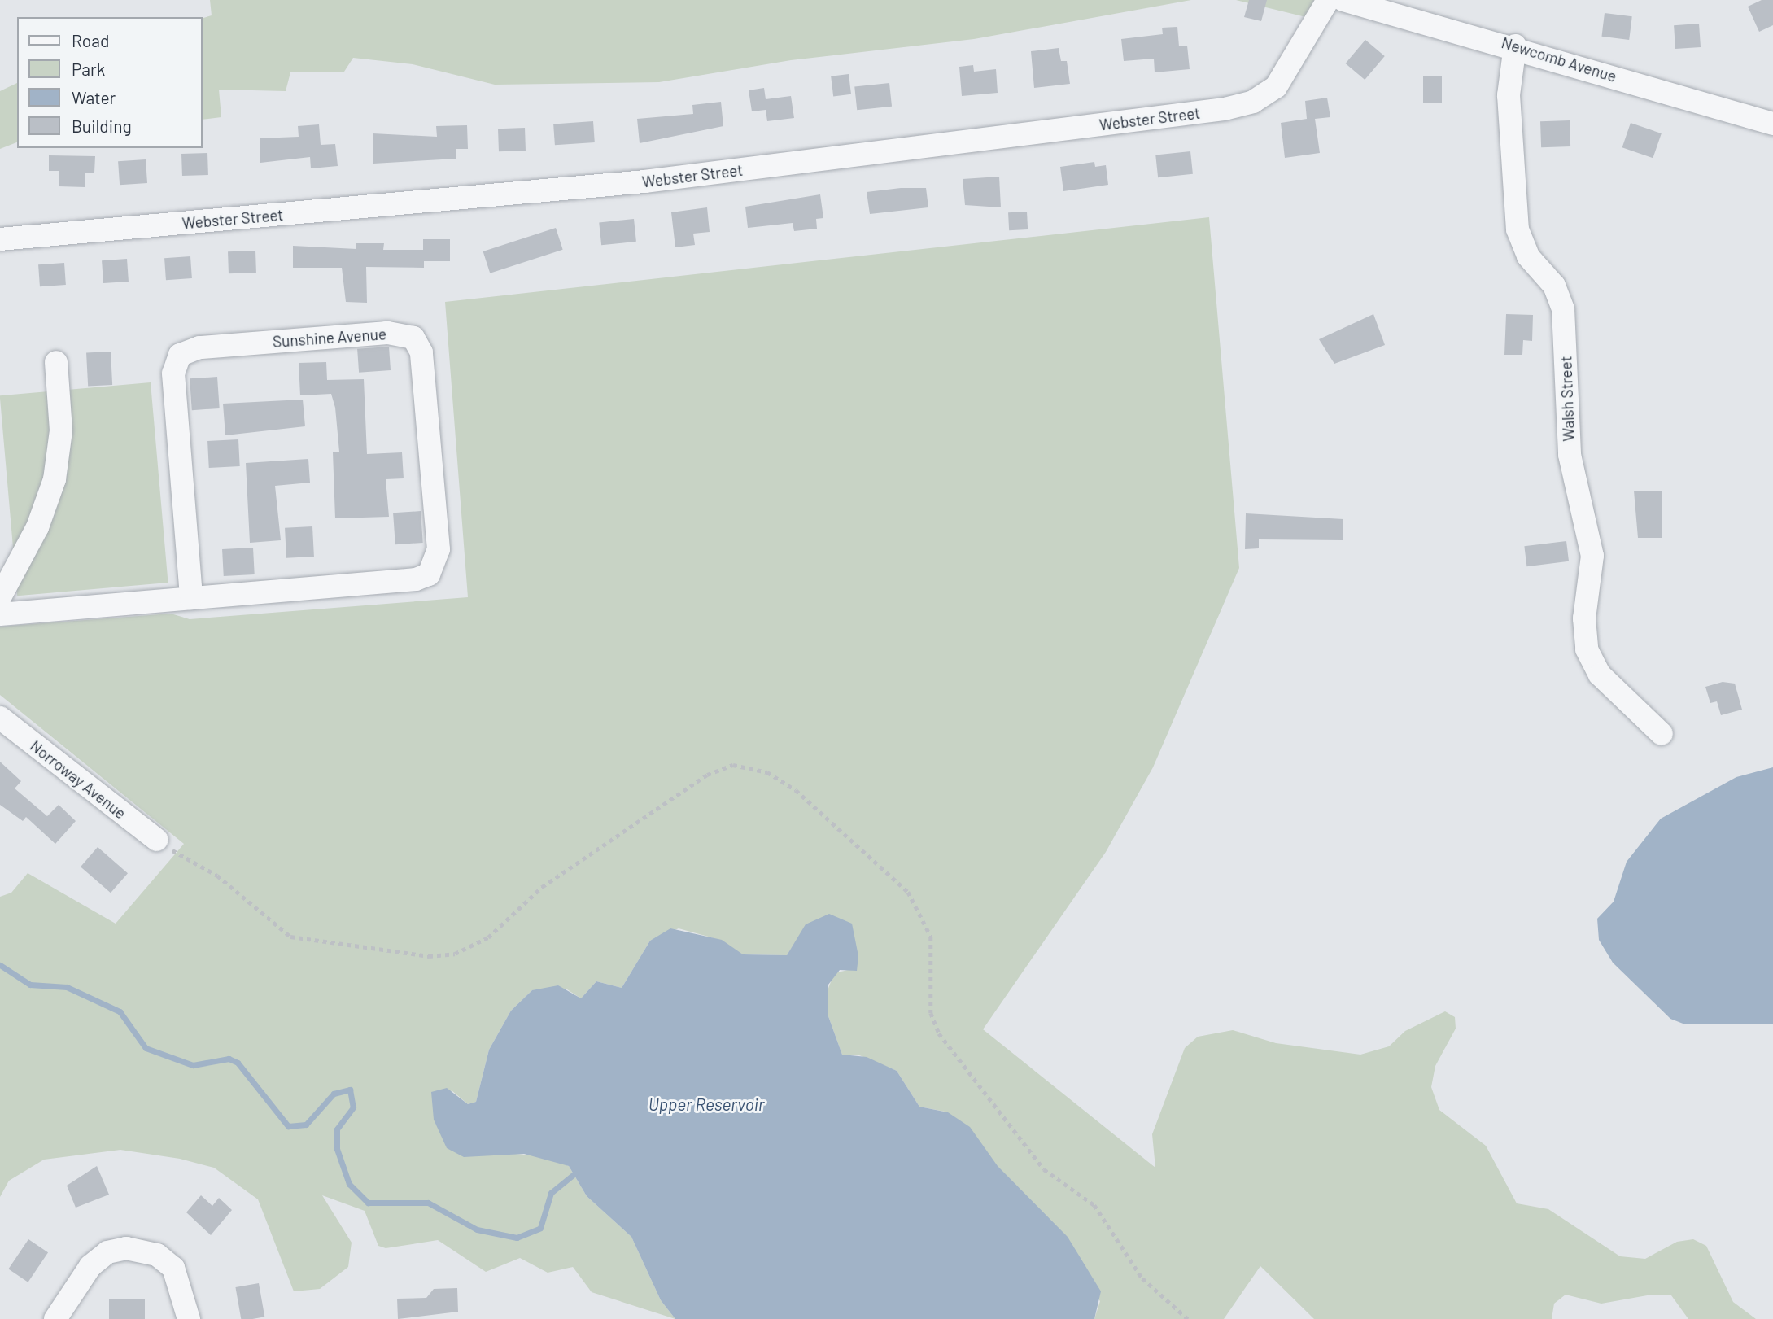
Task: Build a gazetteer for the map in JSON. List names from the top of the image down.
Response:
{
  "streets": {
    "street": [
      "Newcomb Avenue",
      "Webster Street",
      "Sunshine Avenue",
      "Walsh Street",
      "Norroway Avenue"
    ]
  },
  "crossings": [
    ["Newcomb Avenue", "Walsh Street"]
  ],
  "water": ["Upper Reservoir"],
  "legend": [
    "Road",
    "Park",
    "Water",
    "Building"
  ]
}
